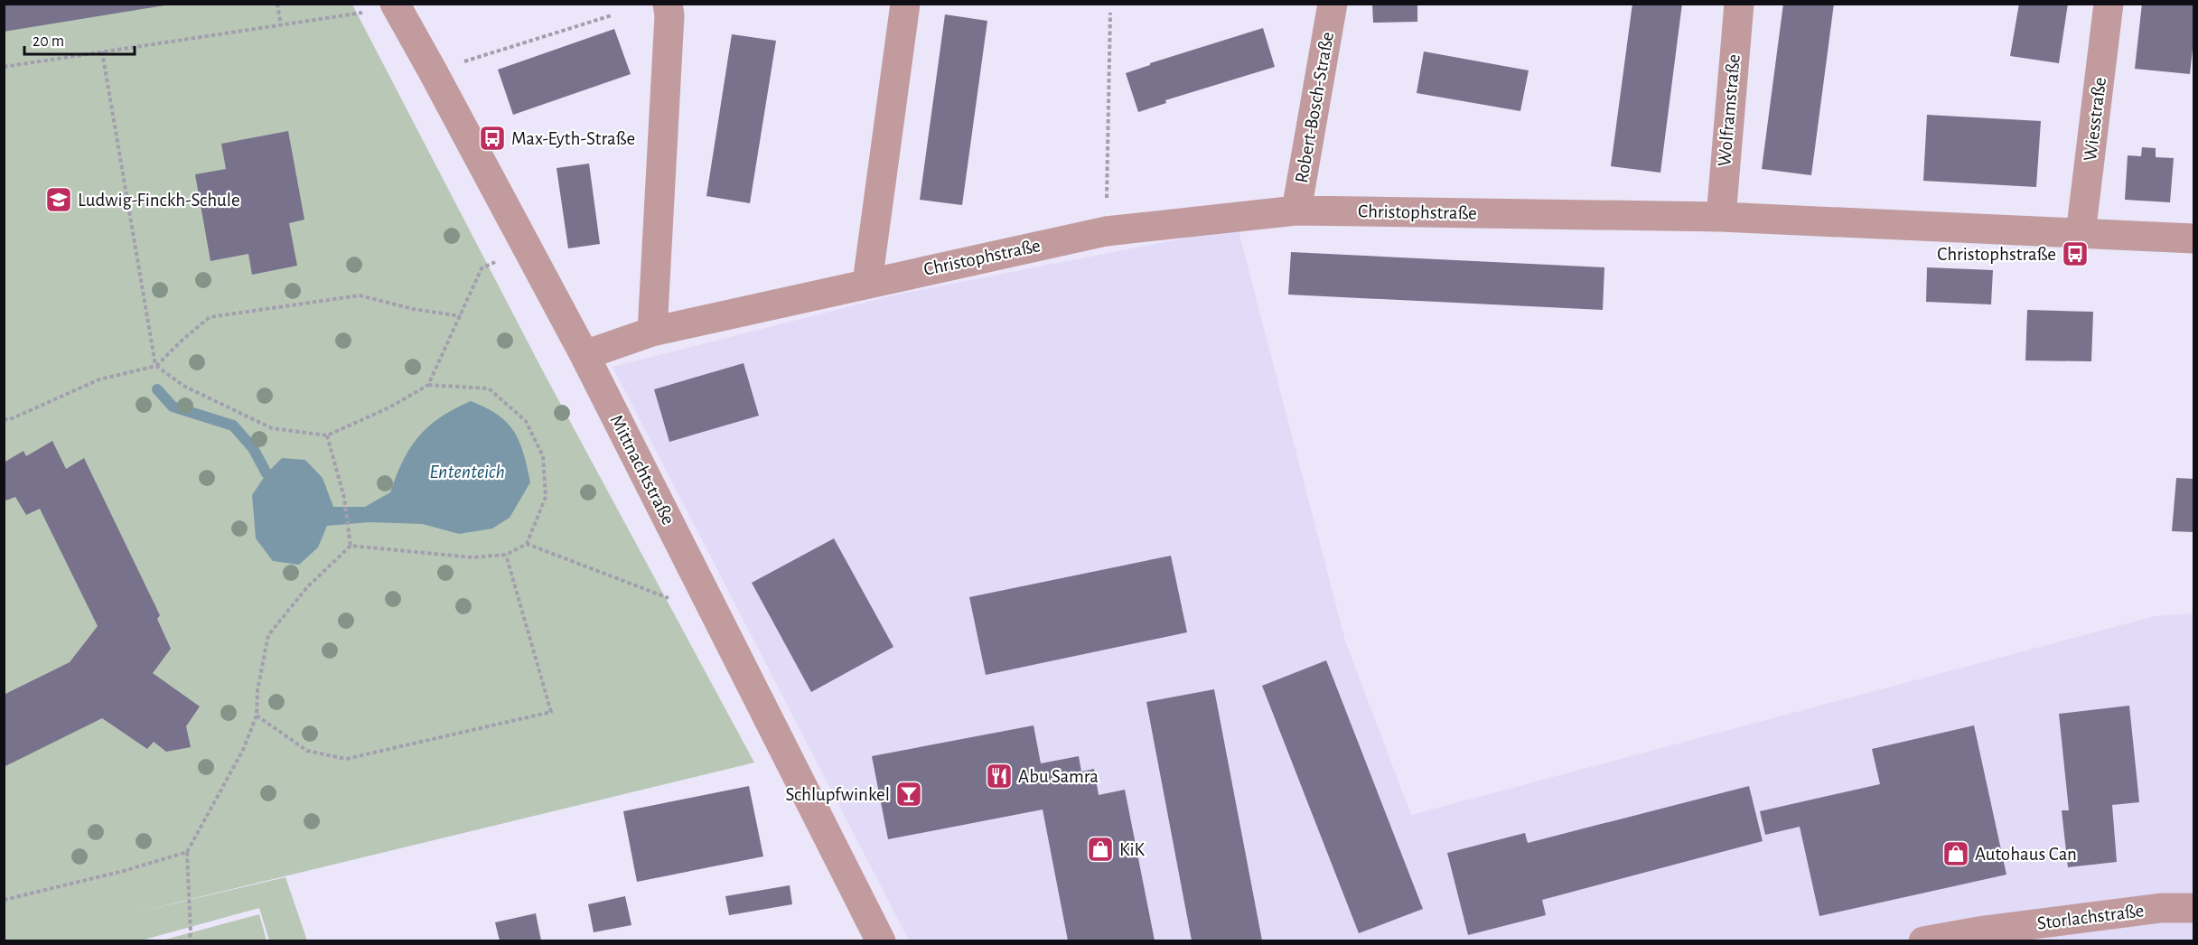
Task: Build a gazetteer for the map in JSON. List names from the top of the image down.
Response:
{
  "streets": {
    "street": [
      "Robert-Bosch-Straße",
      "Wolframstraße",
      "Wiesstraße",
      "Christophstraße",
      "Mittnachtstraße",
      "Storlachstraße"
    ]
  },
  "crossings": [
    ["Robert-Bosch-Straße", "Christophstraße"],
    ["Wolframstraße", "Christophstraße"],
    ["Wiesstraße", "Christophstraße"],
    ["Christophstraße", "Mittnachtstraße"]
  ],
  "water": ["Ententeich"],
  "places": {
    "bus stop": ["Max-Eyth-Straße", "Christophstraße"],
    "school or university": ["Ludwig-Finckh-Schule"],
    "restaurant": ["Abu Samra"],
    "bar": ["Schlupfwinkel"],
    "shop": ["KiK", "Autohaus Can"]
  },
  "scale_bar": "20 m"
}
